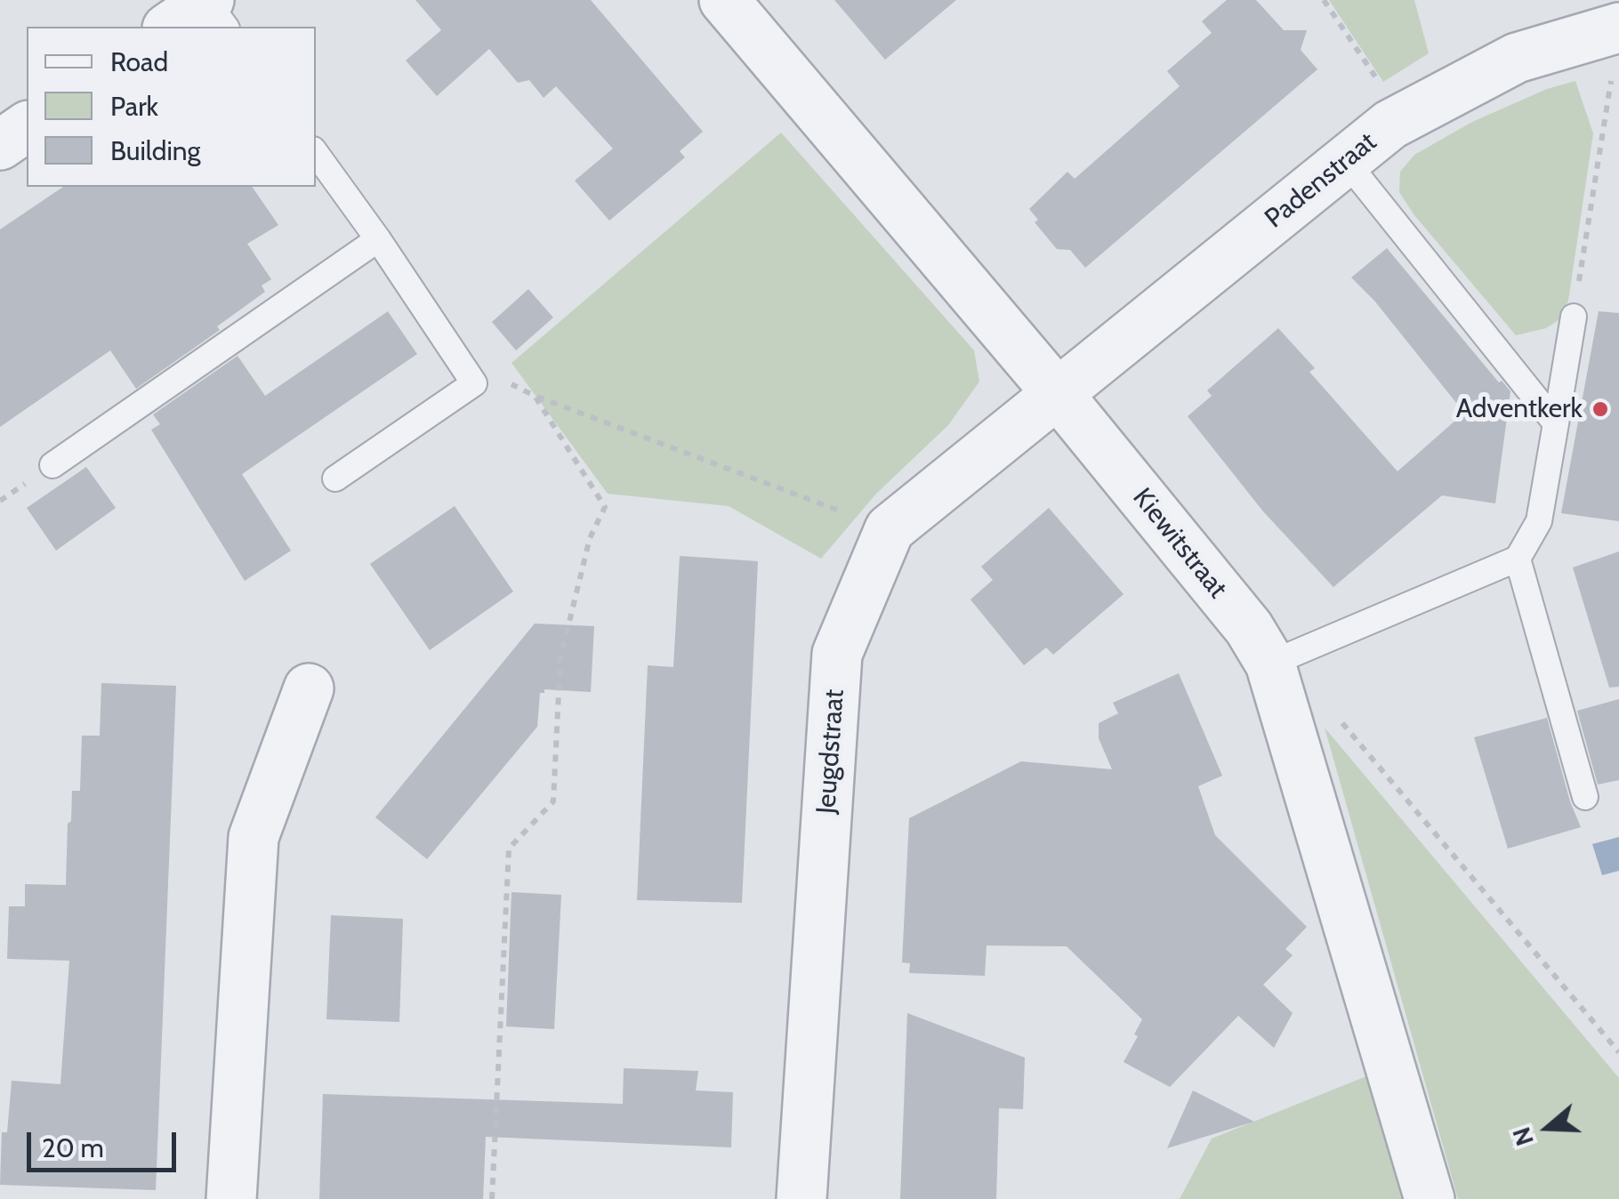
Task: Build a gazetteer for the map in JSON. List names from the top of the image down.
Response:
{
  "streets": {
    "street": ["Padenstraat", "Kiewitstraat", "Jeugdstraat"]
  },
  "crossings": [
    ["Padenstraat", "Kiewitstraat"],
    ["Padenstraat", "Jeugdstraat"],
    ["Kiewitstraat", "Jeugdstraat"]
  ],
  "places": ["Adventkerk"],
  "legend": ["Road", "Park", "Building"],
  "scale_bar": "20 m",
  "north": "left"
}
